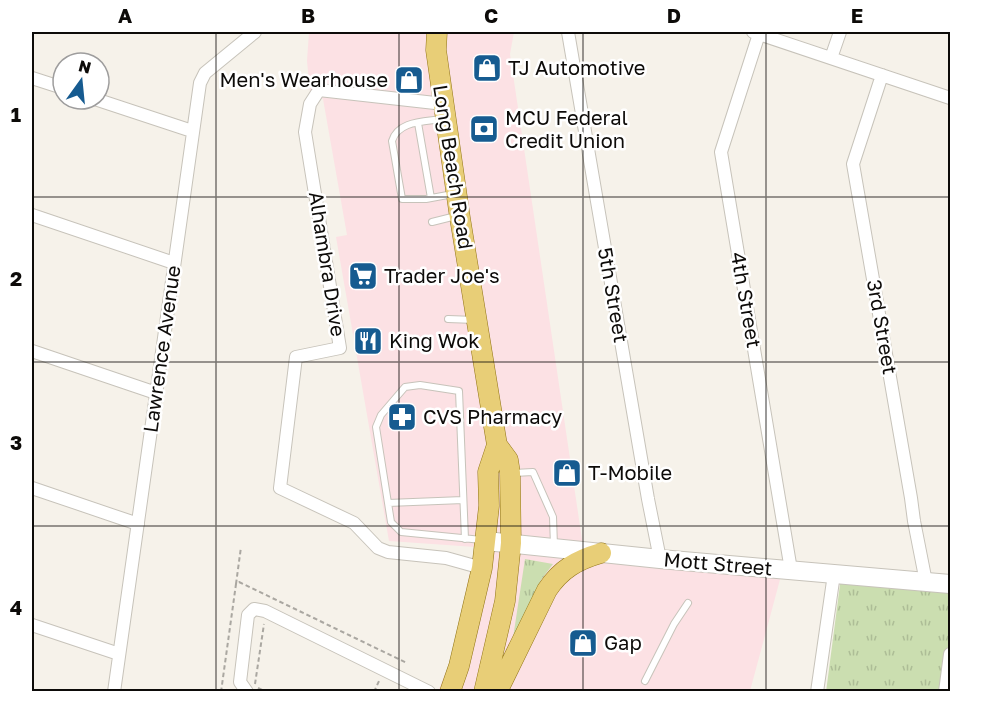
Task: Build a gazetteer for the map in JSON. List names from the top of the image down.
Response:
{
  "streets": {
    "main road": ["Long Beach Road", "Mott Street"],
    "street": [
      "Alhambra Drive",
      "5th Street",
      "4th Street",
      "3rd Street",
      "Lawrence Avenue"
    ]
  },
  "crossings": [
    ["Long Beach Road", "Alhambra Drive"],
    ["Long Beach Road", "Mott Street"],
    ["5th Street", "Mott Street"],
    ["4th Street", "Mott Street"],
    ["3rd Street", "Mott Street"]
  ],
  "places": {
    "shop": [
      "TJ Automotive",
      "Men's Wearhouse",
      "T-Mobile",
      "Gap"
    ],
    "bank": ["MCU Federal Credit Union"],
    "supermarket": ["Trader Joe's"],
    "restaurant": ["King Wok"],
    "pharmacy": ["CVS Pharmacy"]
  },
  "north": "top",
  "grid": {
    "columns": [
      "A",
      "B",
      "C",
      "D",
      "E"
    ],
    "rows": [
      "1",
      "2",
      "3",
      "4"
    ]
  }
}
